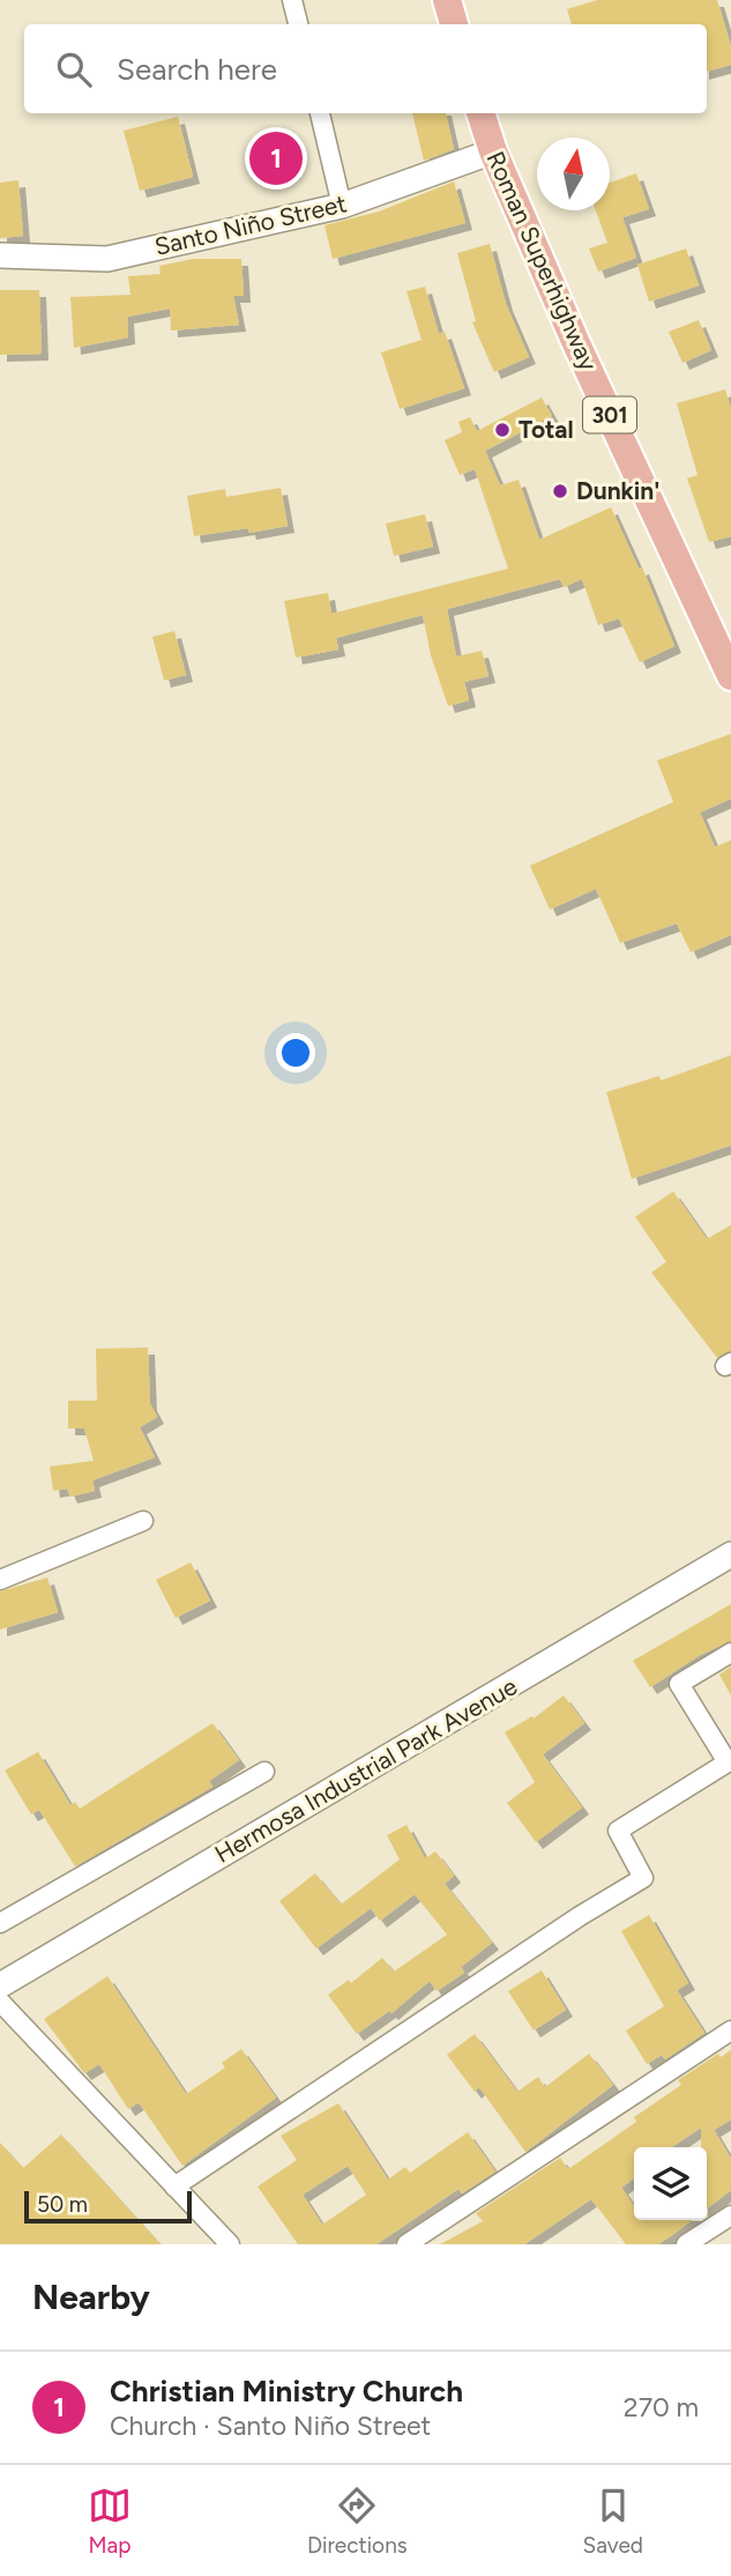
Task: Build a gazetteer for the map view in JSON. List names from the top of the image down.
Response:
{
  "streets": {
    "main road": ["Roman Superhighway", "301"],
    "street": ["Santo Niño Street", "Hermosa Industrial Park Avenue"]
  },
  "crossings": [
    ["Santo Niño Street", "Roman Superhighway"]
  ],
  "places": ["Total", "Dunkin'"],
  "scale_bar": "50 m",
  "north": "top",
  "page": {
    "search": "Search here",
    "pins": "1",
    "scale": "50 m",
    "heading": "Nearby",
    "list": [
      {
        "mark": "1",
        "name": "Christian Ministry Church",
        "note": "Church · Santo Niño Street",
        "value": "270 m"
      }
    ],
    "nav": ["Map", "Directions", "Saved"]
  }
}
